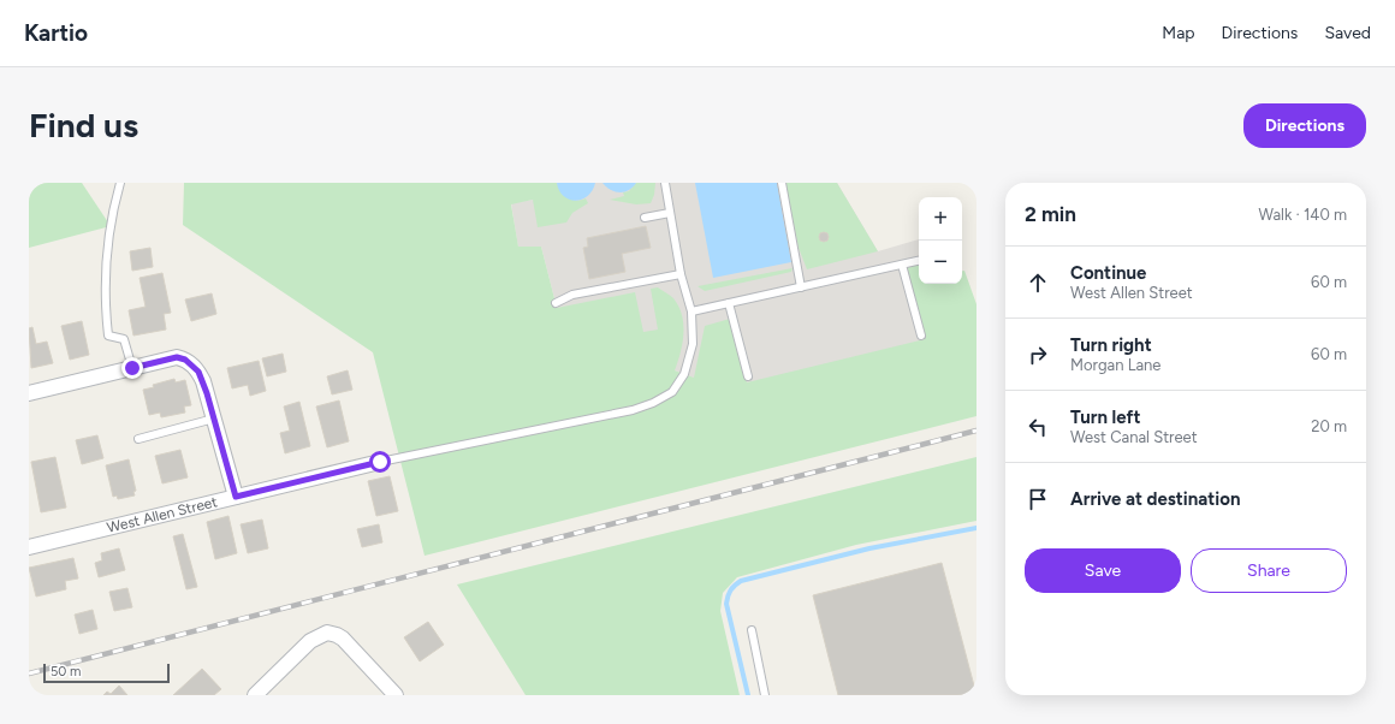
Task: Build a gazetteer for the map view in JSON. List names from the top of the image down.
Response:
{
  "streets": {
    "street": ["West Allen Street"]
  },
  "scale_bar": "50 m",
  "page": {
    "header": "Kartio",
    "nav": ["Map", "Directions", "Saved"],
    "buttons": [
      "Directions",
      ["Save", "Share"]
    ],
    "title": "Find us",
    "heading": ["2 min", "Walk · 140 m"],
    "map_buttons": ["+", "−"],
    "list": [
      ["Continue", "West Allen Street", "60 m"],
      ["Turn right", "Morgan Lane", "60 m"],
      ["Turn left", "West Canal Street", "20 m"],
      "Arrive at destination"
    ],
    "scale": "50 m"
  }
}
